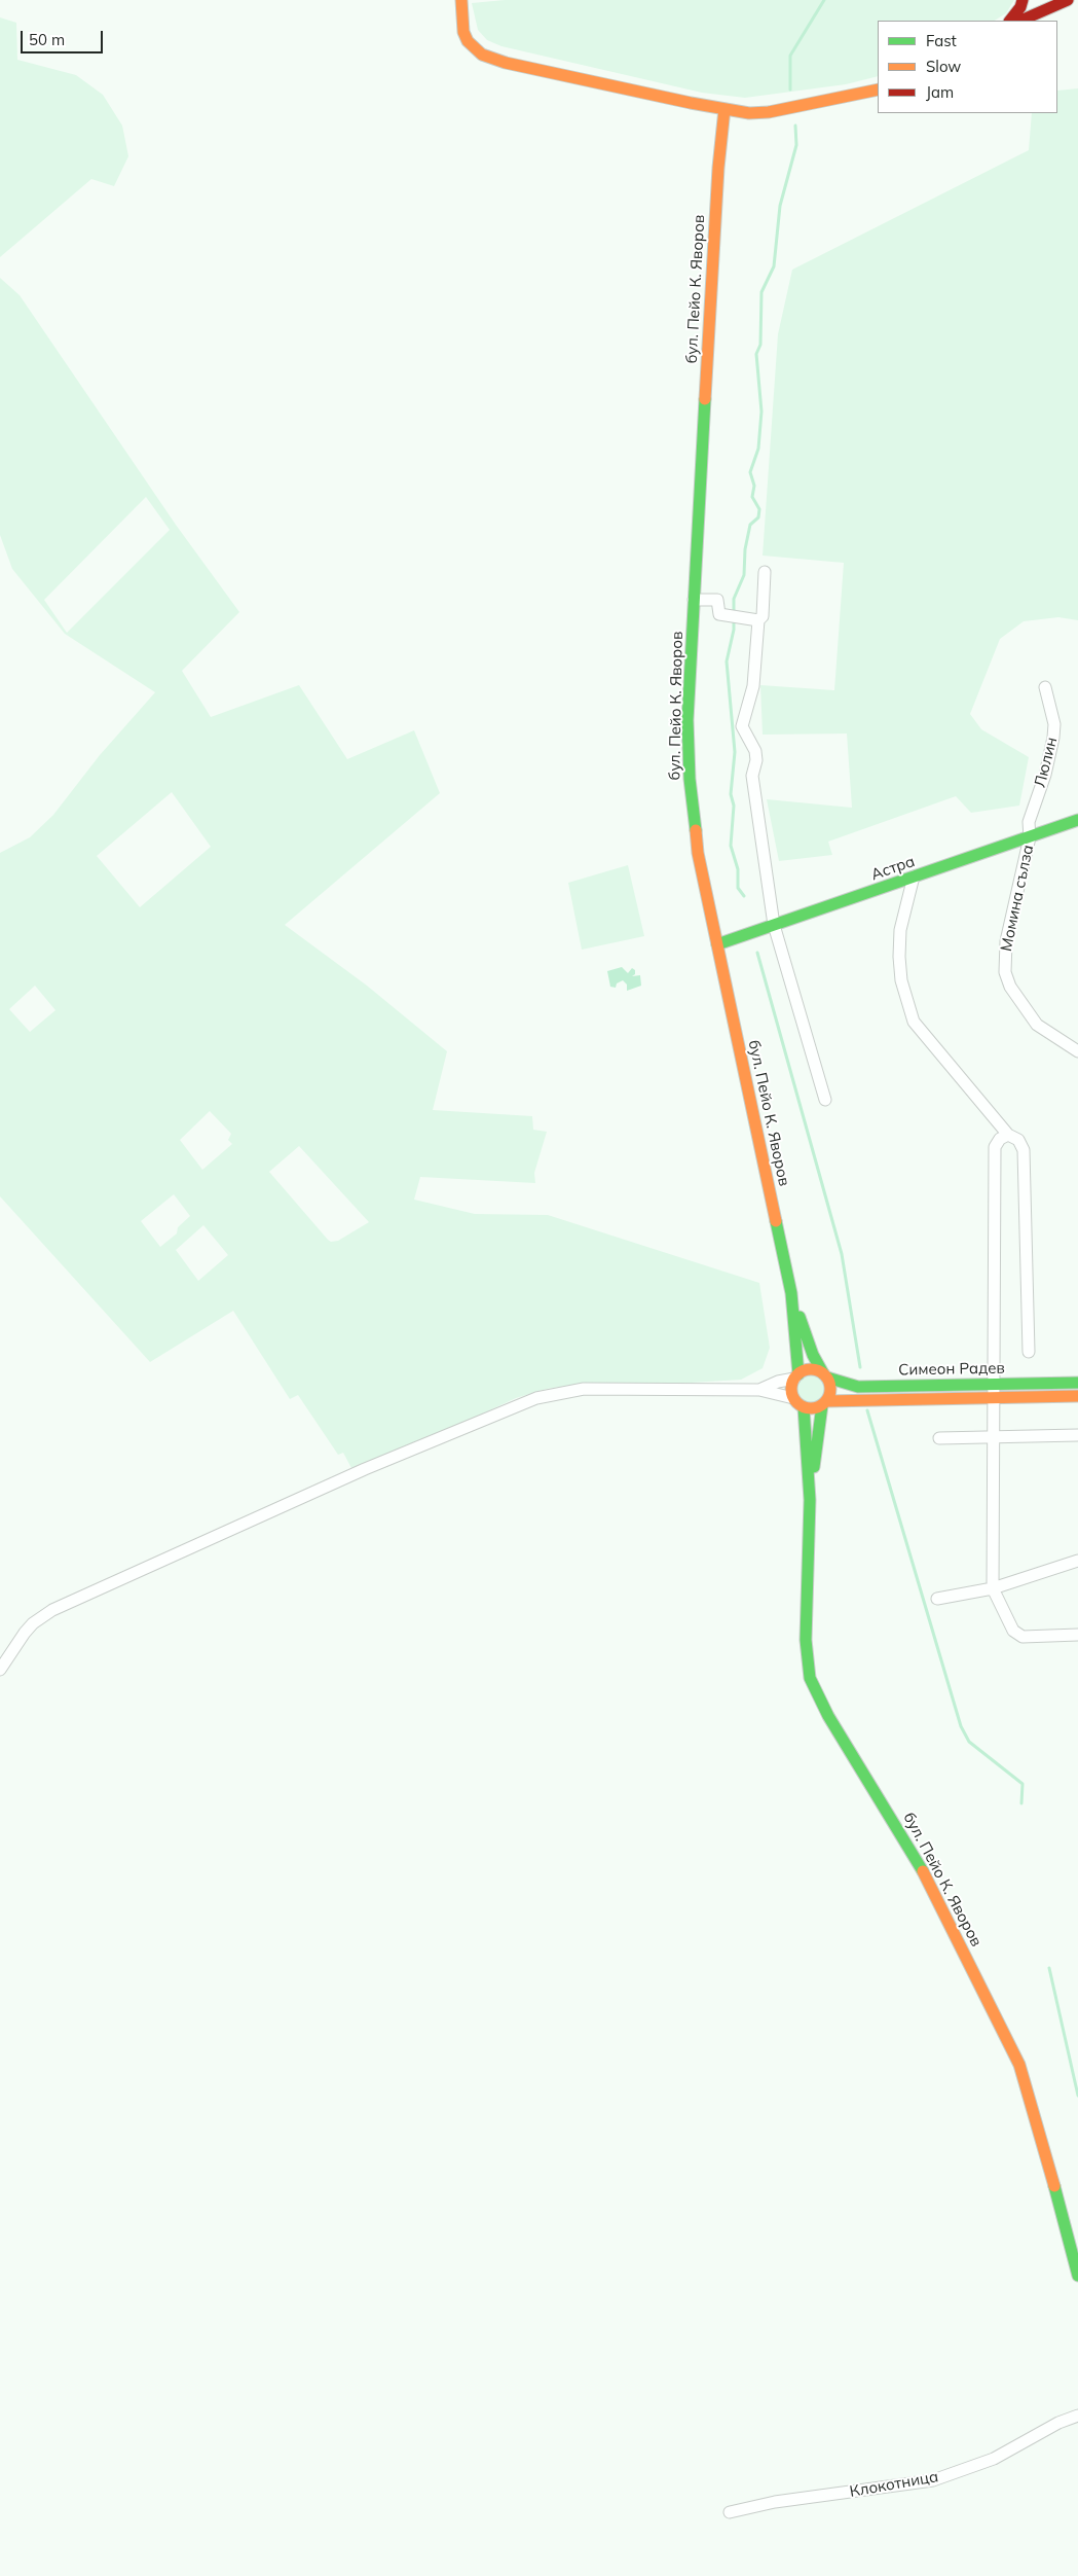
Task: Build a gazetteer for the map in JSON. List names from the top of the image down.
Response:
{
  "streets": {
    "street": [
      "бул. Пейо К. Яворов",
      "Люлин",
      "Астра",
      "Момина сълза",
      "Симеон Радев",
      "Клокотница"
    ]
  },
  "crossings": [
    ["бул. Пейо К. Яворов", "Астра"],
    ["бул. Пейо К. Яворов", "Симеон Радев"],
    ["Люлин", "Астра"],
    ["Люлин", "Момина сълза"],
    ["Астра", "Момина сълза"]
  ],
  "legend": ["Fast", "Slow", "Jam"],
  "scale_bar": "50 m"
}
